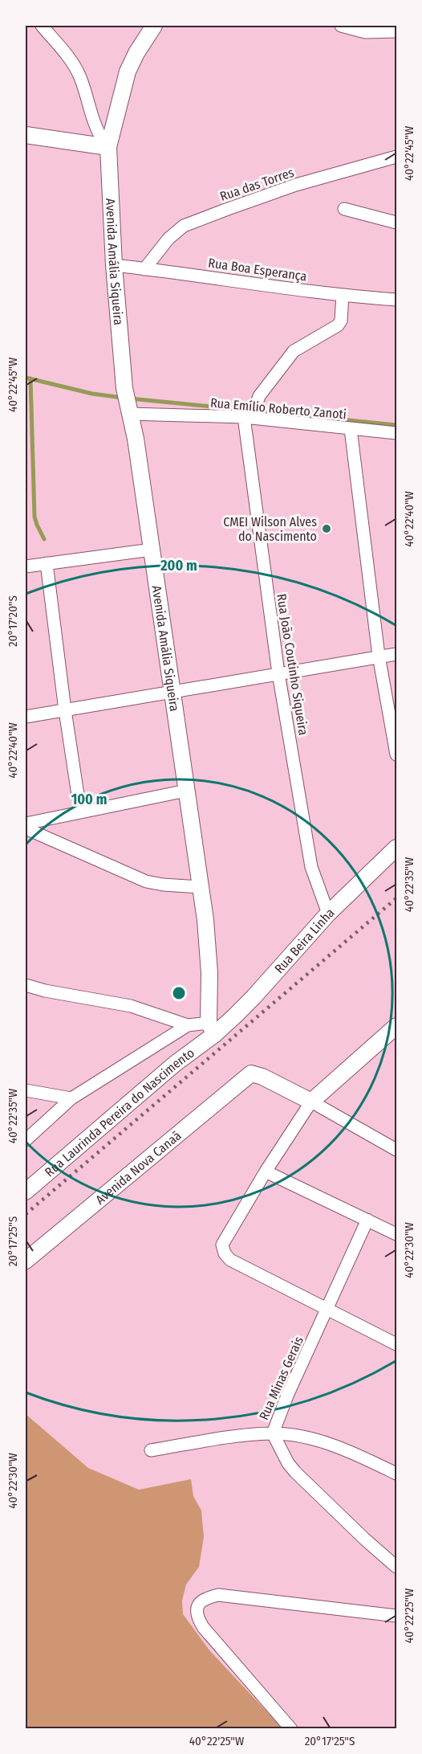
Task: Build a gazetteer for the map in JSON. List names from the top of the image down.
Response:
{
  "streets": {
    "street": [
      "Rua das Torres",
      "Avenida Amália Siqueira",
      "Rua Boa Esperança",
      "Rua Emílio Roberto Zanoti",
      "Rua João Coutinho Siqueira",
      "Rua Beira Linha",
      "Rua Laurinda Pereira do Nascimento",
      "Avenida Nova Canaã",
      "Rua Minas Gerais"
    ]
  },
  "crossings": [
    ["Rua das Torres", "Rua Boa Esperança"],
    ["Avenida Amália Siqueira", "Rua Boa Esperança"],
    ["Avenida Amália Siqueira", "Rua Emílio Roberto Zanoti"],
    ["Avenida Amália Siqueira", "Rua Beira Linha"],
    ["Avenida Amália Siqueira", "Rua Laurinda Pereira do Nascimento"],
    ["Rua Emílio Roberto Zanoti", "Rua João Coutinho Siqueira"],
    ["Rua João Coutinho Siqueira", "Rua Beira Linha"],
    ["Rua Beira Linha", "Rua Laurinda Pereira do Nascimento"]
  ],
  "places": ["CMEI Wilson Alves do Nascimento"],
  "coordinates": [
    "40°22'45\"W",
    "40°22'40\"W",
    "20°17'20\"S",
    "40°22'35\"W",
    "20°17'25\"S",
    "40°22'30\"W",
    "40°22'25\"W"
  ],
  "rings": ["200 m", "100 m"]
}
